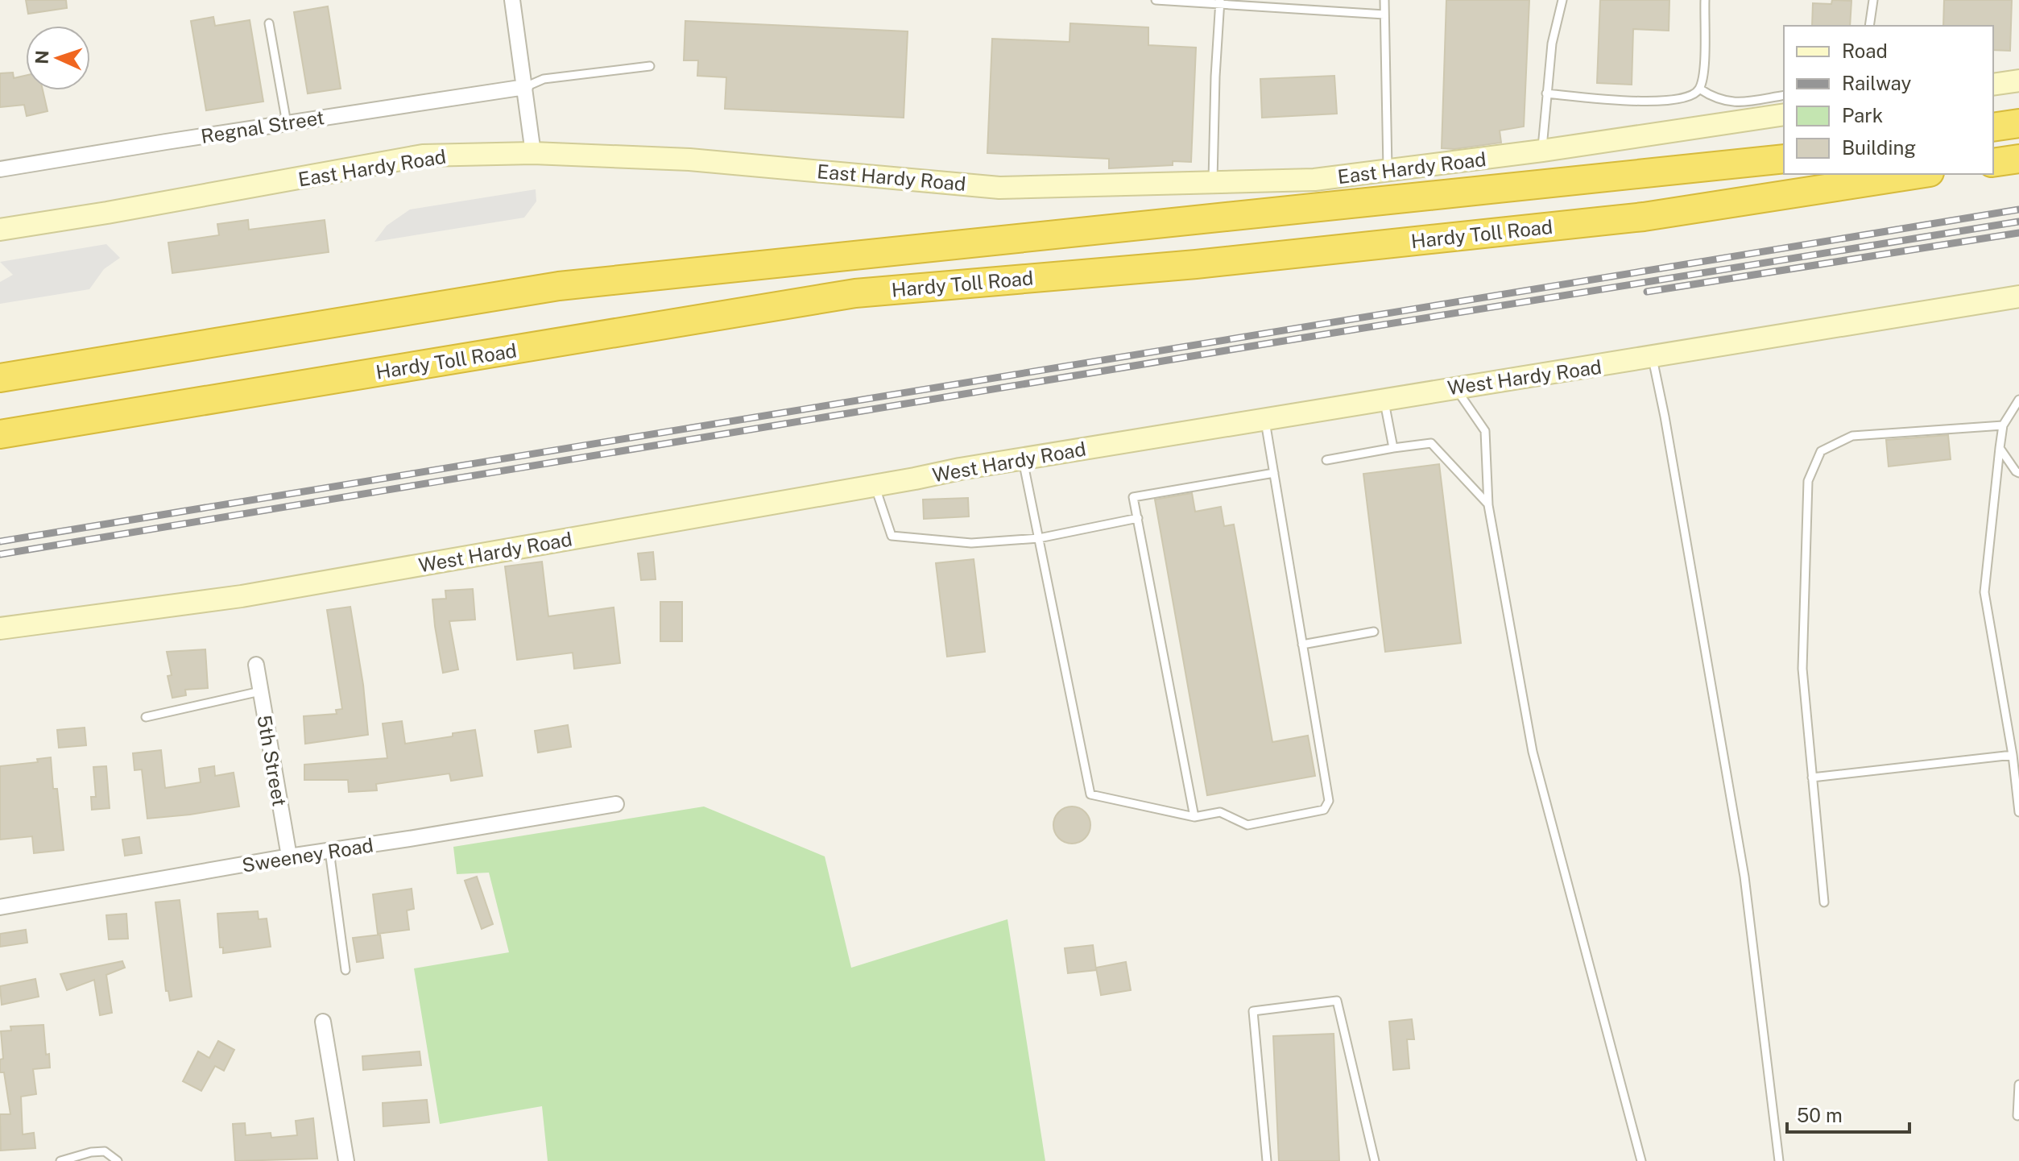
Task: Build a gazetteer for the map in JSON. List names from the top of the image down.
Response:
{
  "streets": {
    "highway": ["Hardy Toll Road"],
    "main road": ["East Hardy Road", "West Hardy Road"],
    "street": ["Regnal Street", "5th Street", "Sweeney Road"]
  },
  "crossings": [
    ["5th Street", "Sweeney Road"]
  ],
  "legend": [
    "Road",
    "Railway",
    "Park",
    "Building"
  ],
  "scale_bar": "50 m",
  "north": "left"
}
